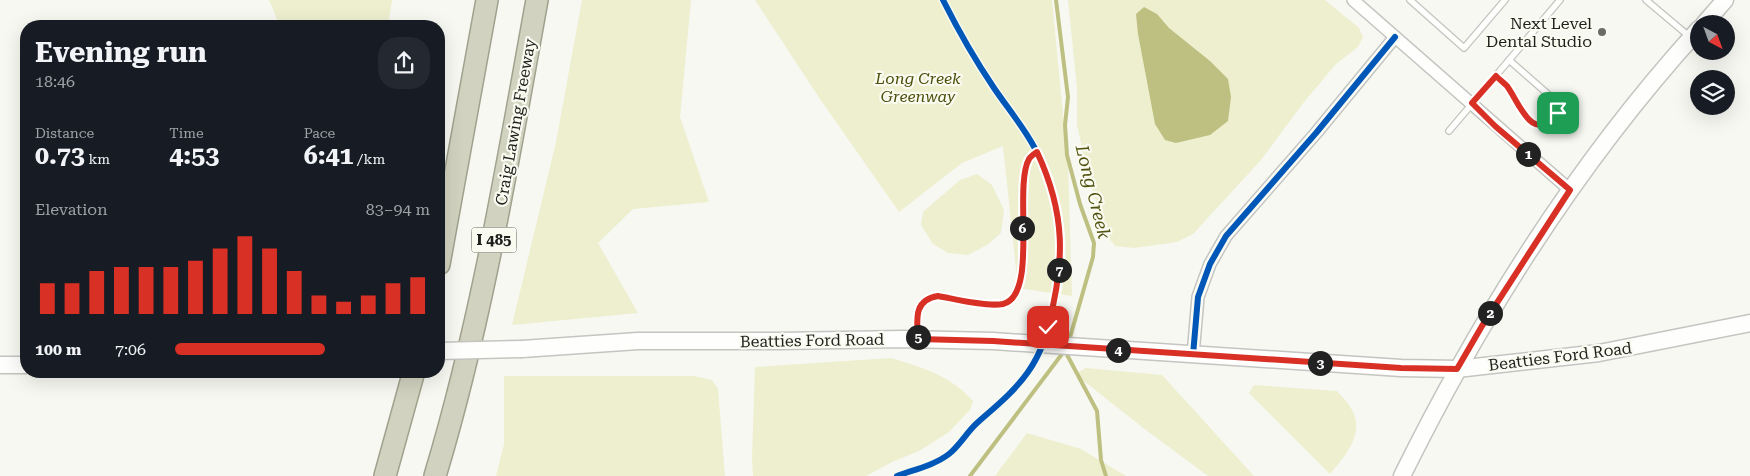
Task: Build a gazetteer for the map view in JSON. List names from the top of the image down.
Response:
{
  "streets": {
    "highway": ["Craig Lawing Freeway", "I 485"],
    "main road": ["Beatties Ford Road"]
  },
  "water": ["Long Creek"],
  "parks": ["Long Creek Greenway"],
  "places": ["Next Level Dental Studio"],
  "north": "bottom right",
  "page": {
    "heading": ["Evening run", "18:46"],
    "stats": [
      ["Distance", "0.73 km"],
      ["Time", "4:53"],
      ["Pace", "6:41 /km"]
    ],
    "pins": [
      "1",
      "6",
      "7",
      "2",
      "5",
      "4",
      "3"
    ],
    "chart": ["Elevation", "83–94 m"],
    "list": [
      {
        "name": "100 m",
        "note": "7:06"
      }
    ]
  }
}
